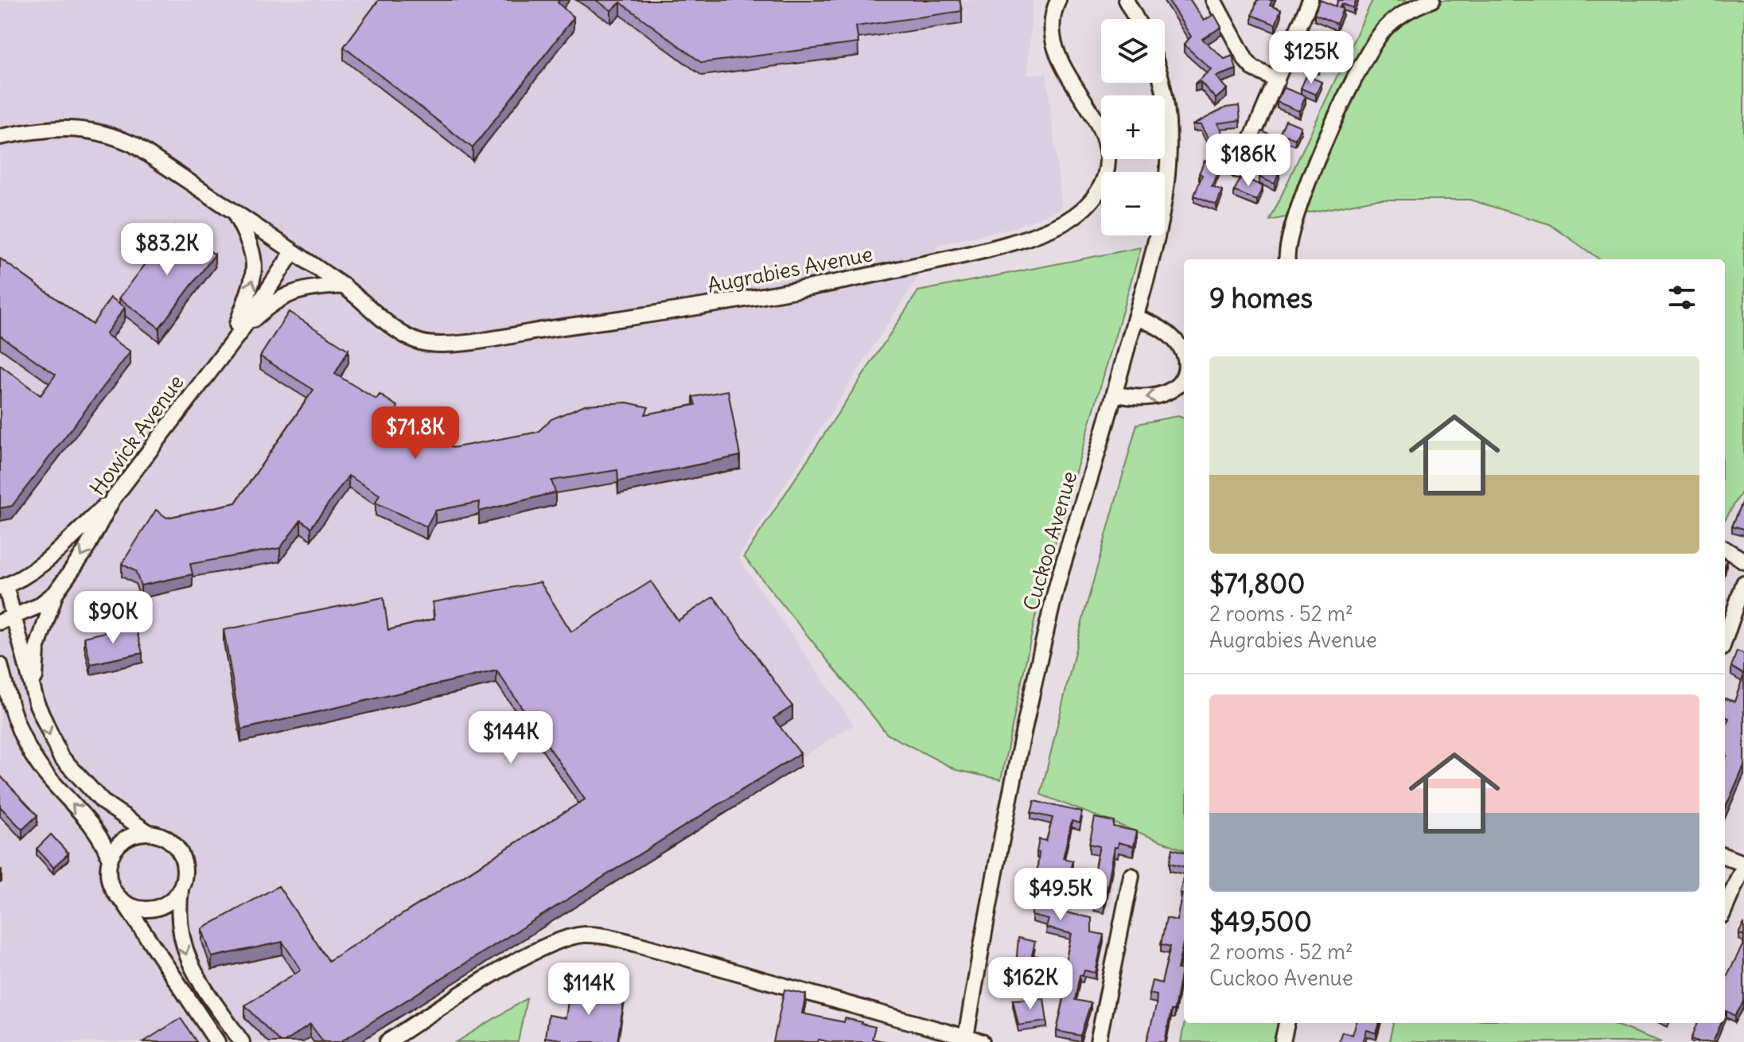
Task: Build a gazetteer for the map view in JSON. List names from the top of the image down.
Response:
{
  "streets": {
    "street": ["Augrabies Avenue", "Howick Avenue", "Cuckoo Avenue"]
  },
  "crossings": [
    ["Augrabies Avenue", "Howick Avenue"]
  ],
  "page": {
    "map_buttons": ["+", "−"],
    "price": [
      "$125K",
      "$186K",
      "$83.2K",
      "$71.8K",
      "$90K",
      "$144K",
      "$49.5K",
      "$162K",
      "$114K"
    ],
    "heading": "9 homes",
    "list": [
      {
        "name": "$71,800",
        "note": "2 rooms · 52 m² · Augrabies Avenue"
      },
      {
        "name": "$49,500",
        "note": "2 rooms · 52 m² · Cuckoo Avenue"
      }
    ]
  }
}
